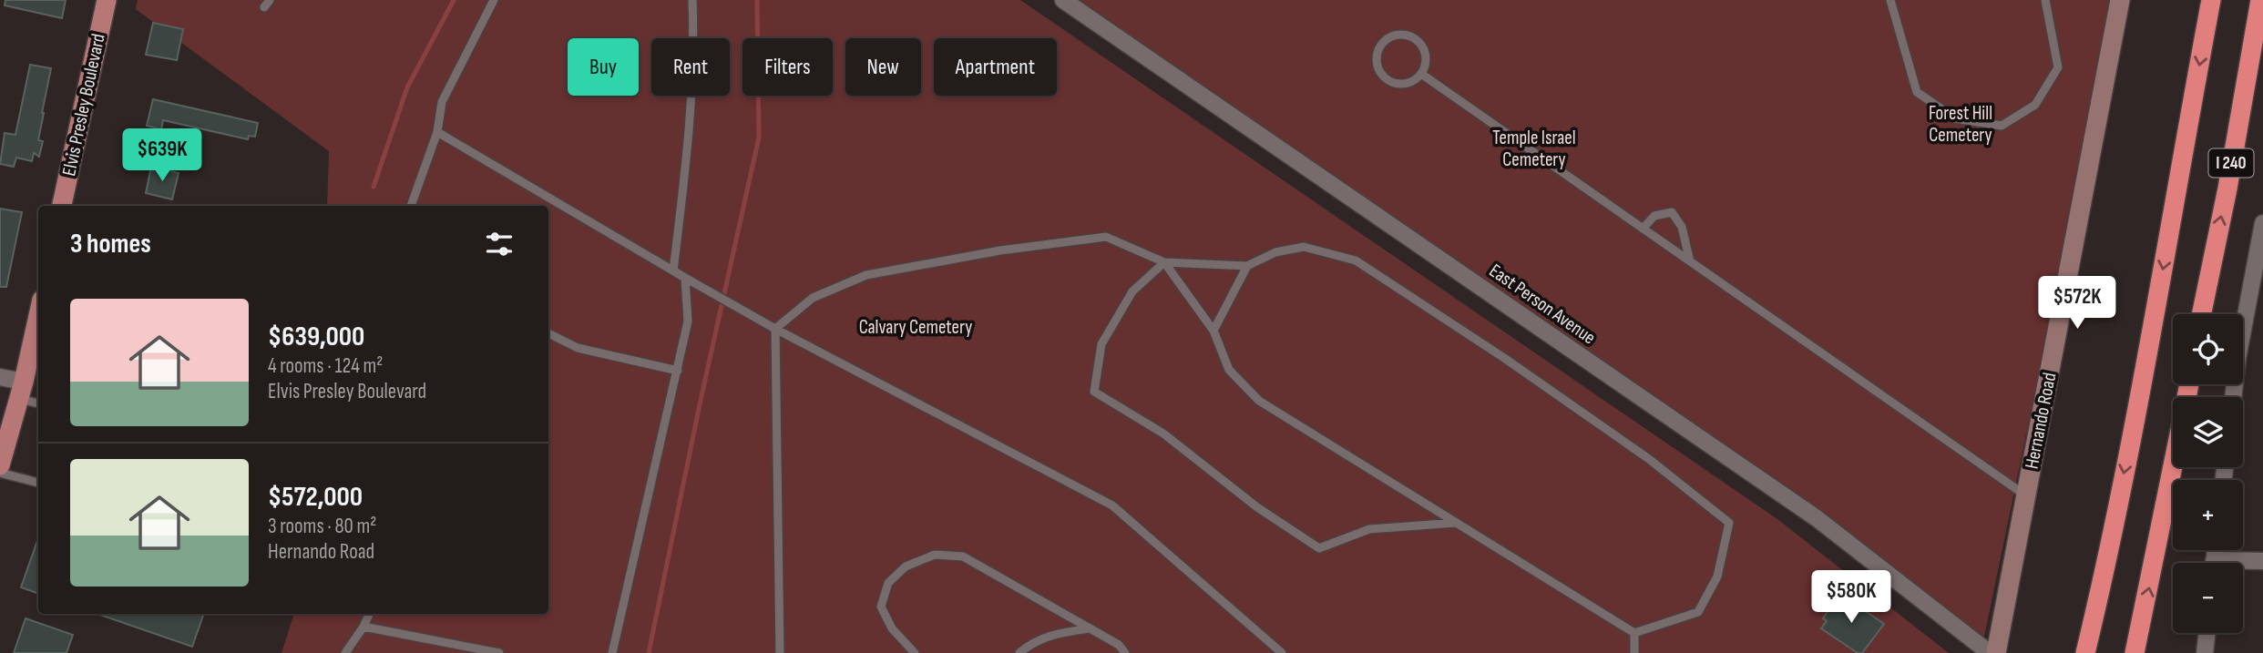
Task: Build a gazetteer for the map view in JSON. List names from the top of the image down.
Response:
{
  "streets": {
    "highway": ["I 240"],
    "main road": ["Elvis Presley Boulevard"],
    "street": ["East Person Avenue", "Hernando Road"]
  },
  "parks": ["Forest Hill Cemetery", "Temple Israel Cemetery", "Calvary Cemetery"],
  "page": {
    "chip": [
      "Buy",
      "Rent",
      "Filters",
      "New",
      "Apartment"
    ],
    "price": ["$639K", "$572K", "$580K"],
    "heading": "3 homes",
    "list": [
      {
        "name": "$639,000",
        "note": "4 rooms · 124 m² · Elvis Presley Boulevard"
      },
      {
        "name": "$572,000",
        "note": "3 rooms · 80 m² · Hernando Road"
      }
    ],
    "map_buttons": ["+", "−"]
  }
}
